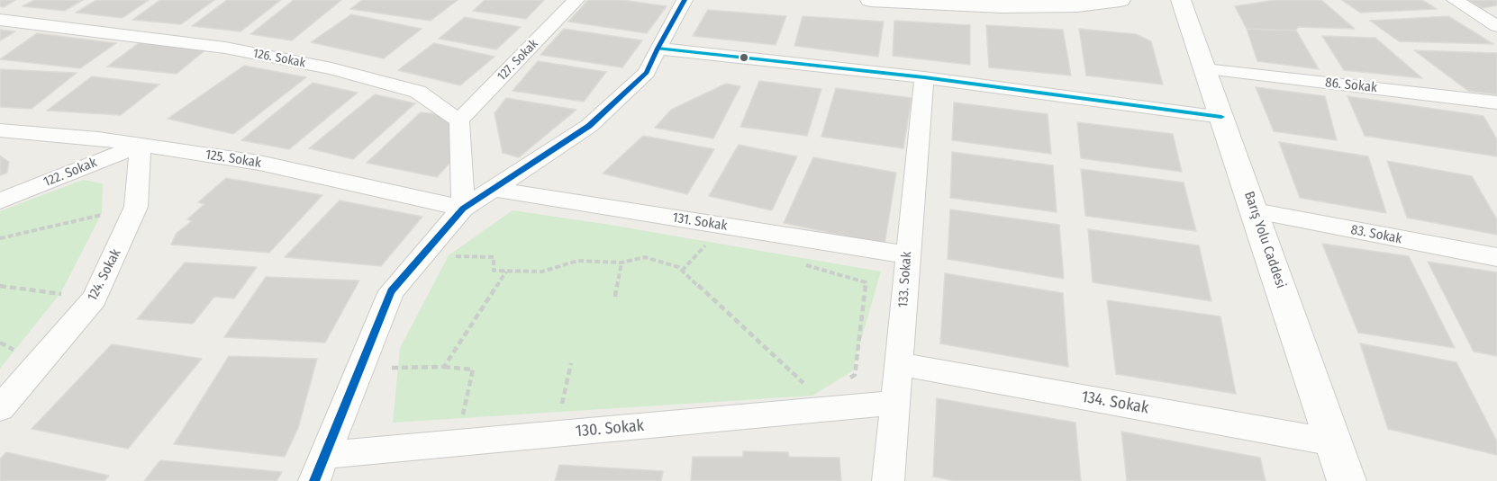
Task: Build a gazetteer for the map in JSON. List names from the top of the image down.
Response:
{
  "streets": {
    "street": [
      "126. Sokak",
      "127. Sokak",
      "86. Sokak",
      "125. Sokak",
      "122. Sokak",
      "131. Sokak",
      "83. Sokak",
      "Barış Yolu Caddesi",
      "124. Sokak",
      "133. Sokak",
      "134. Sokak",
      "130. Sokak"
    ]
  },
  "crossings": [
    ["126. Sokak", "127. Sokak"],
    ["86. Sokak", "Barış Yolu Caddesi"],
    ["125. Sokak", "122. Sokak"],
    ["125. Sokak", "124. Sokak"],
    ["122. Sokak", "124. Sokak"],
    ["131. Sokak", "133. Sokak"],
    ["83. Sokak", "Barış Yolu Caddesi"],
    ["Barış Yolu Caddesi", "134. Sokak"],
    ["133. Sokak", "134. Sokak"],
    ["133. Sokak", "130. Sokak"]
  ]
}
